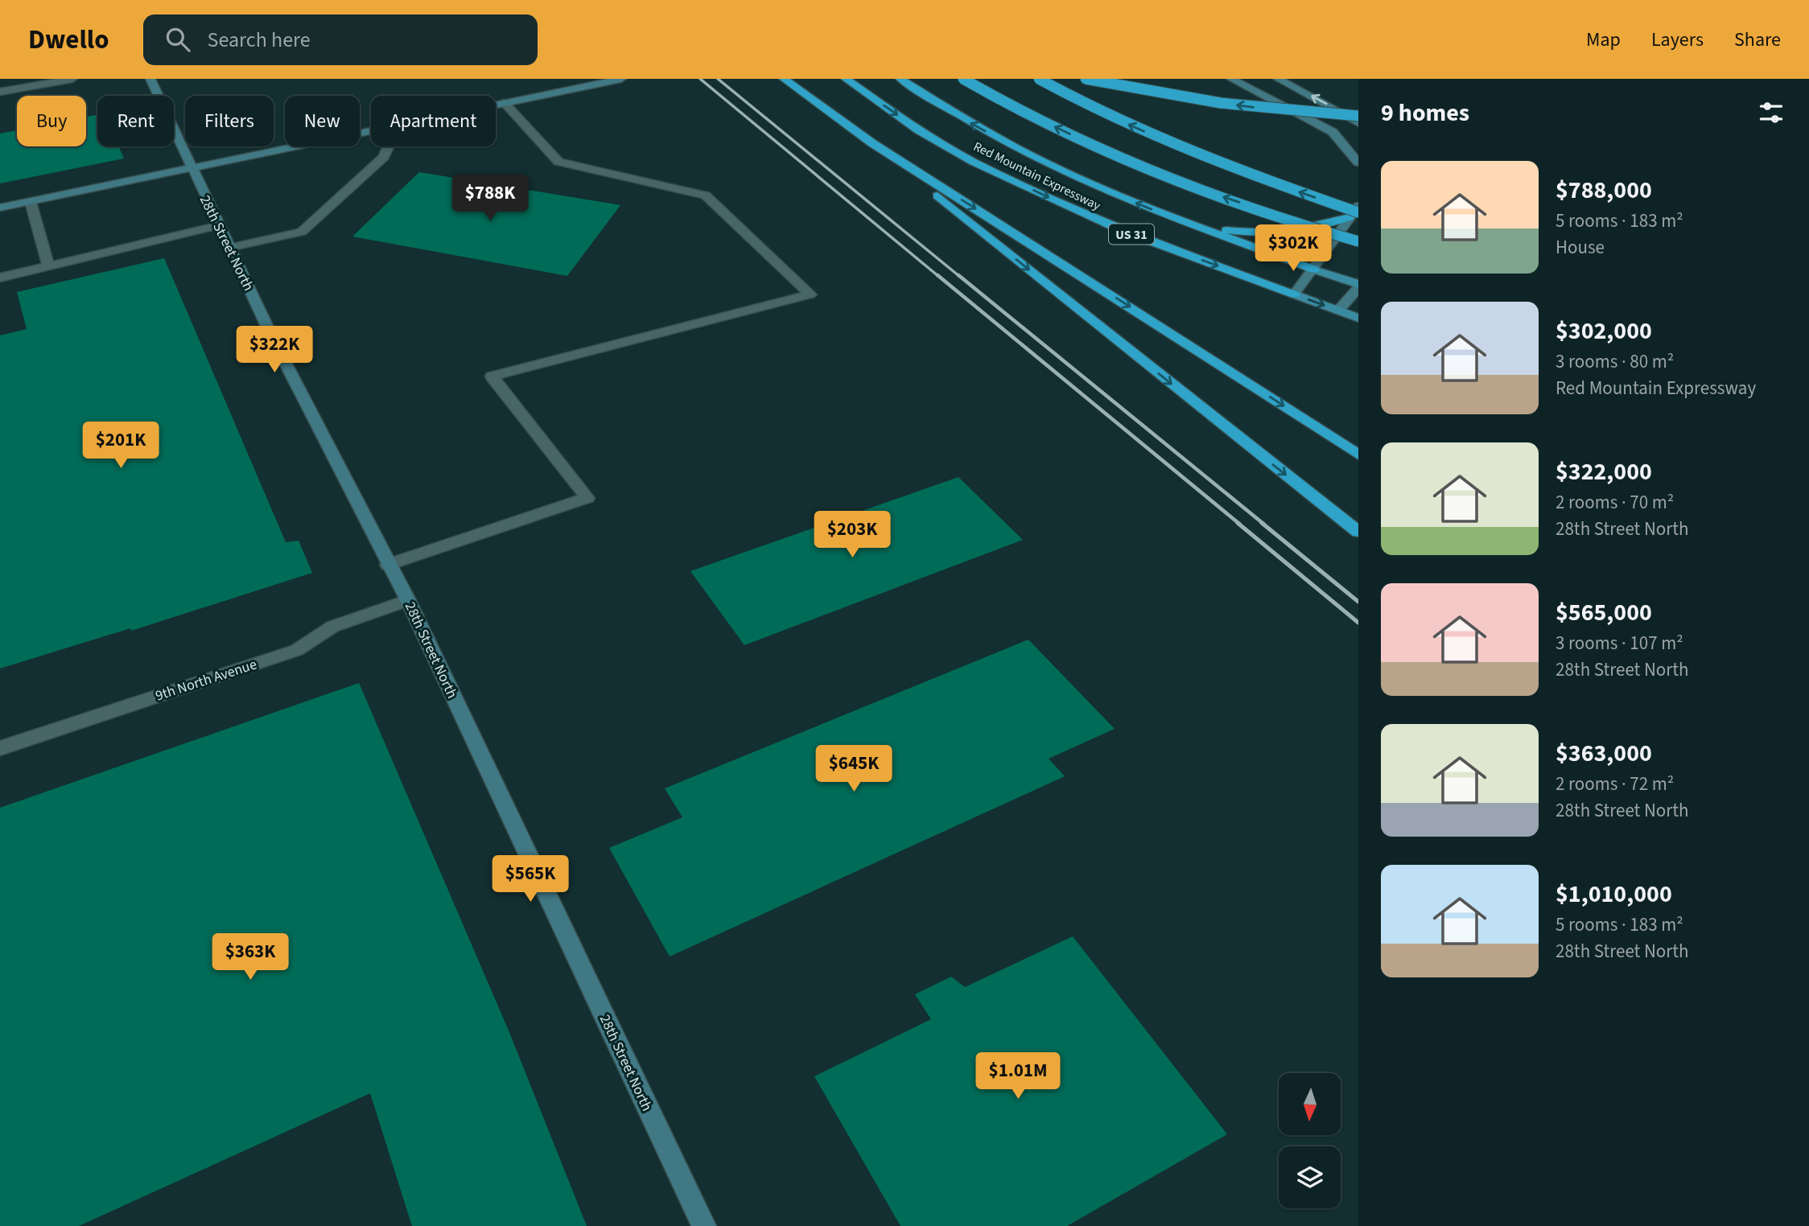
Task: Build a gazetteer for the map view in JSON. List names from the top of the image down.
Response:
{
  "streets": {
    "highway": ["Red Mountain Expressway", "US 31"],
    "street": ["28th Street North"],
    "lane": ["9th North Avenue"]
  },
  "crossings": [
    ["Red Mountain Expressway", "US 31"],
    ["28th Street North", "9th North Avenue"]
  ],
  "north": "bottom",
  "page": {
    "header": "Dwello",
    "search": "Search here",
    "nav": ["Map", "Layers", "Share"],
    "heading": "9 homes",
    "chip": [
      "Buy",
      "Rent",
      "Filters",
      "New",
      "Apartment"
    ],
    "list": [
      {
        "name": "$788,000",
        "note": "5 rooms · 183 m² · House"
      },
      {
        "name": "$302,000",
        "note": "3 rooms · 80 m² · Red Mountain Expressway"
      },
      {
        "name": "$322,000",
        "note": "2 rooms · 70 m² · 28th Street North"
      },
      {
        "name": "$565,000",
        "note": "3 rooms · 107 m² · 28th Street North"
      },
      {
        "name": "$363,000",
        "note": "2 rooms · 72 m² · 28th Street North"
      },
      {
        "name": "$1,010,000",
        "note": "5 rooms · 183 m² · 28th Street North"
      }
    ],
    "price": [
      "$788K",
      "$302K",
      "$322K",
      "$201K",
      "$203K",
      "$645K",
      "$565K",
      "$363K",
      "$1.01M"
    ]
  }
}
